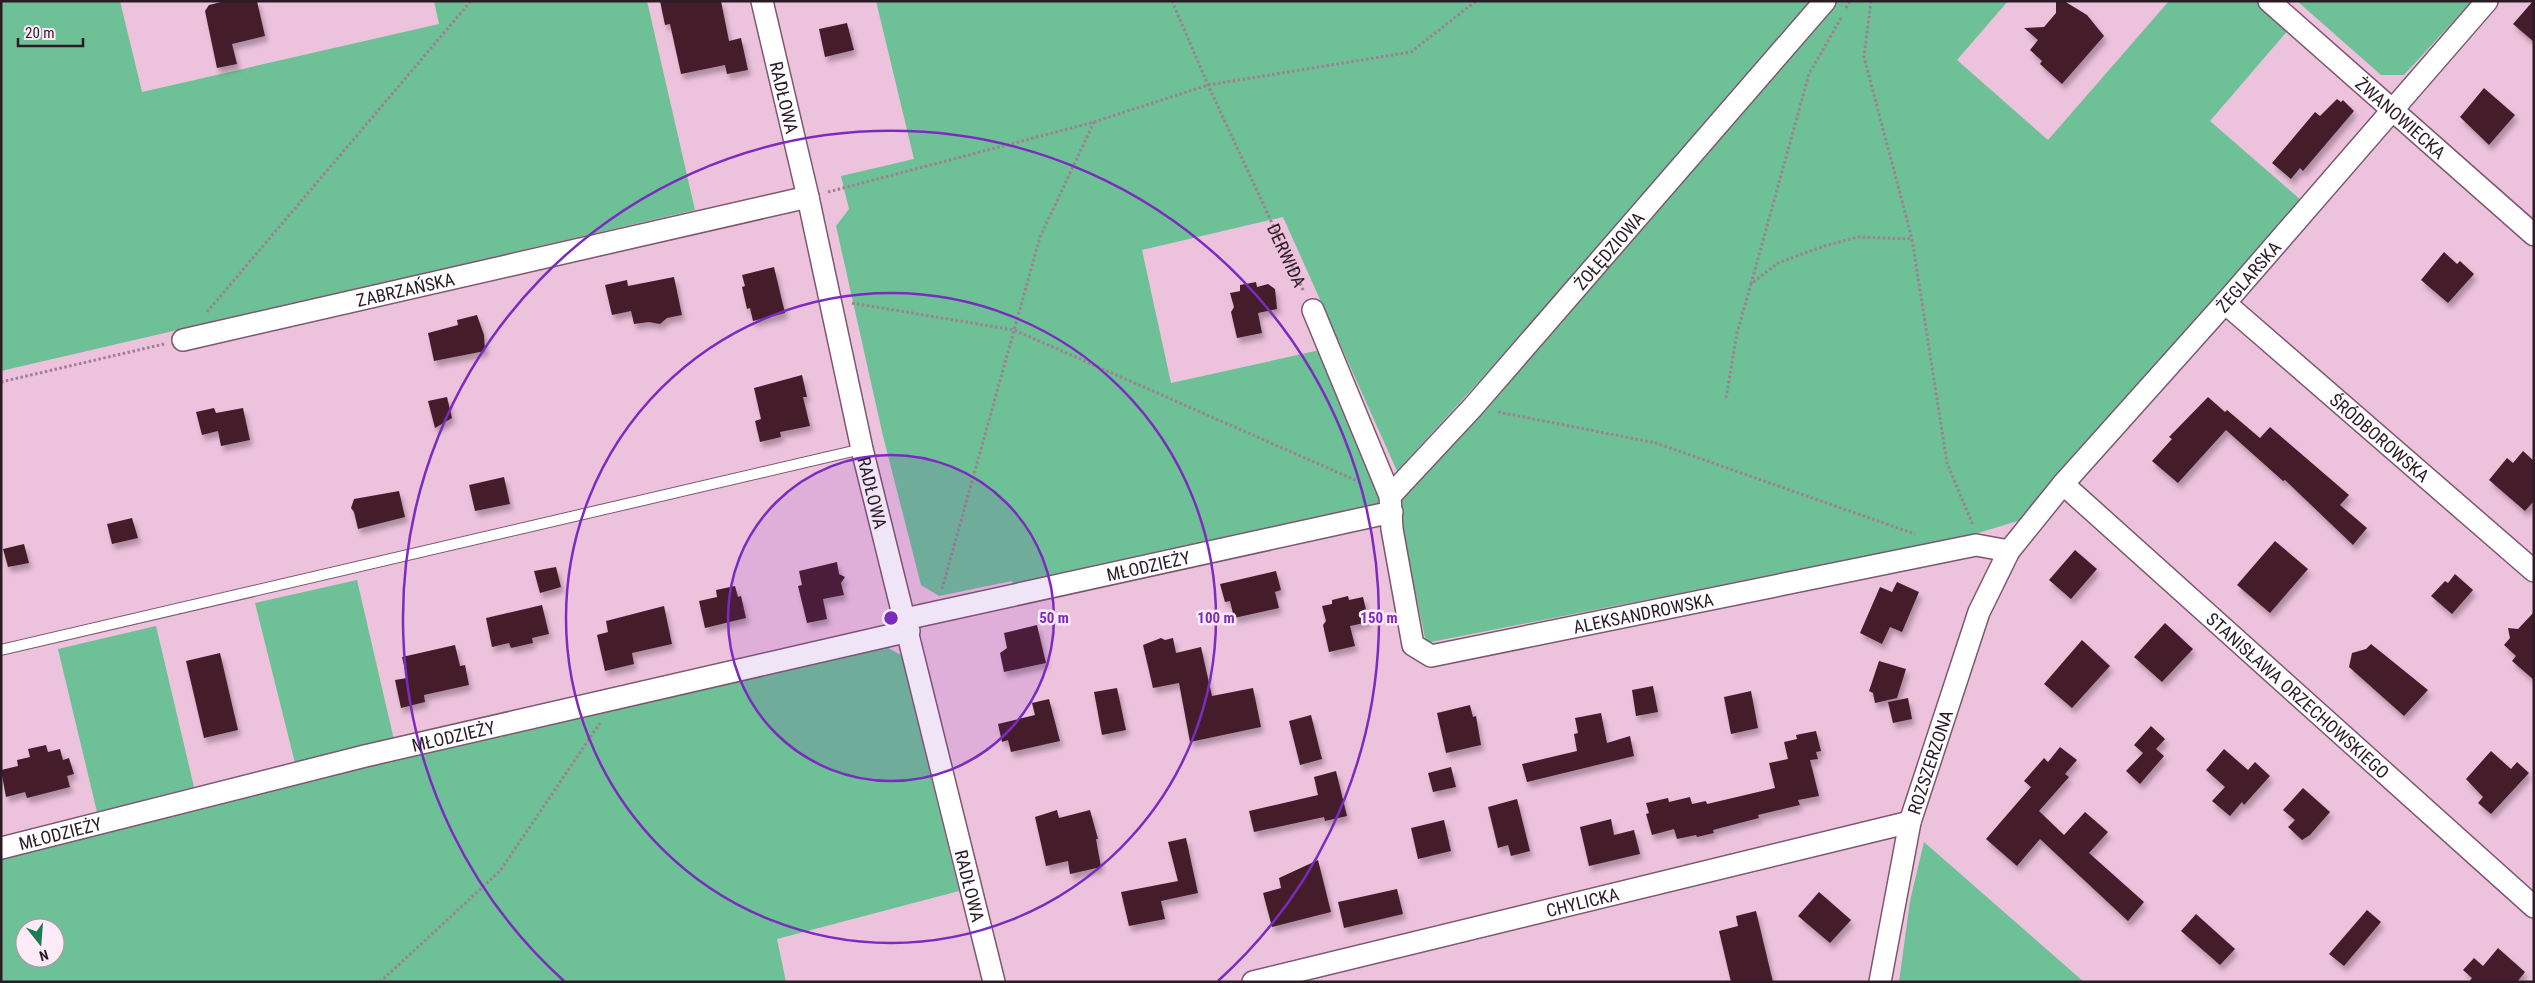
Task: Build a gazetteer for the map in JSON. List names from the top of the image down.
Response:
{
  "streets": {
    "street": [
      "RADŁOWA",
      "ŻWANOWIECKA",
      "ŻOŁĘDZIOWA",
      "ŻEGLARSKA",
      "ZABRZAŃSKA",
      "ŚRÓDBOROWSKA",
      "MŁODZIEŻY",
      "ALEKSANDROWSKA",
      "STANISŁAWA ORZECHOWSKIEGO",
      "ROZSZERZONA",
      "CHYLICKA"
    ],
    "path": ["DERWIDA"]
  },
  "crossings": [
    ["RADŁOWA", "ZABRZAŃSKA"],
    ["RADŁOWA", "MŁODZIEŻY"],
    ["ŻWANOWIECKA", "ŻEGLARSKA"],
    ["ŻOŁĘDZIOWA", "MŁODZIEŻY"],
    ["ŻOŁĘDZIOWA", "ALEKSANDROWSKA"],
    ["ŻEGLARSKA", "ŚRÓDBOROWSKA"],
    ["ŻEGLARSKA", "ALEKSANDROWSKA"],
    ["ŻEGLARSKA", "STANISŁAWA ORZECHOWSKIEGO"],
    ["ŻEGLARSKA", "ROZSZERZONA"],
    ["MŁODZIEŻY", "ALEKSANDROWSKA"],
    ["ALEKSANDROWSKA", "ROZSZERZONA"],
    ["ROZSZERZONA", "CHYLICKA"]
  ],
  "scale_bar": "20 m",
  "north": "bottom",
  "rings": ["50 m", "100 m", "150 m"]
}
